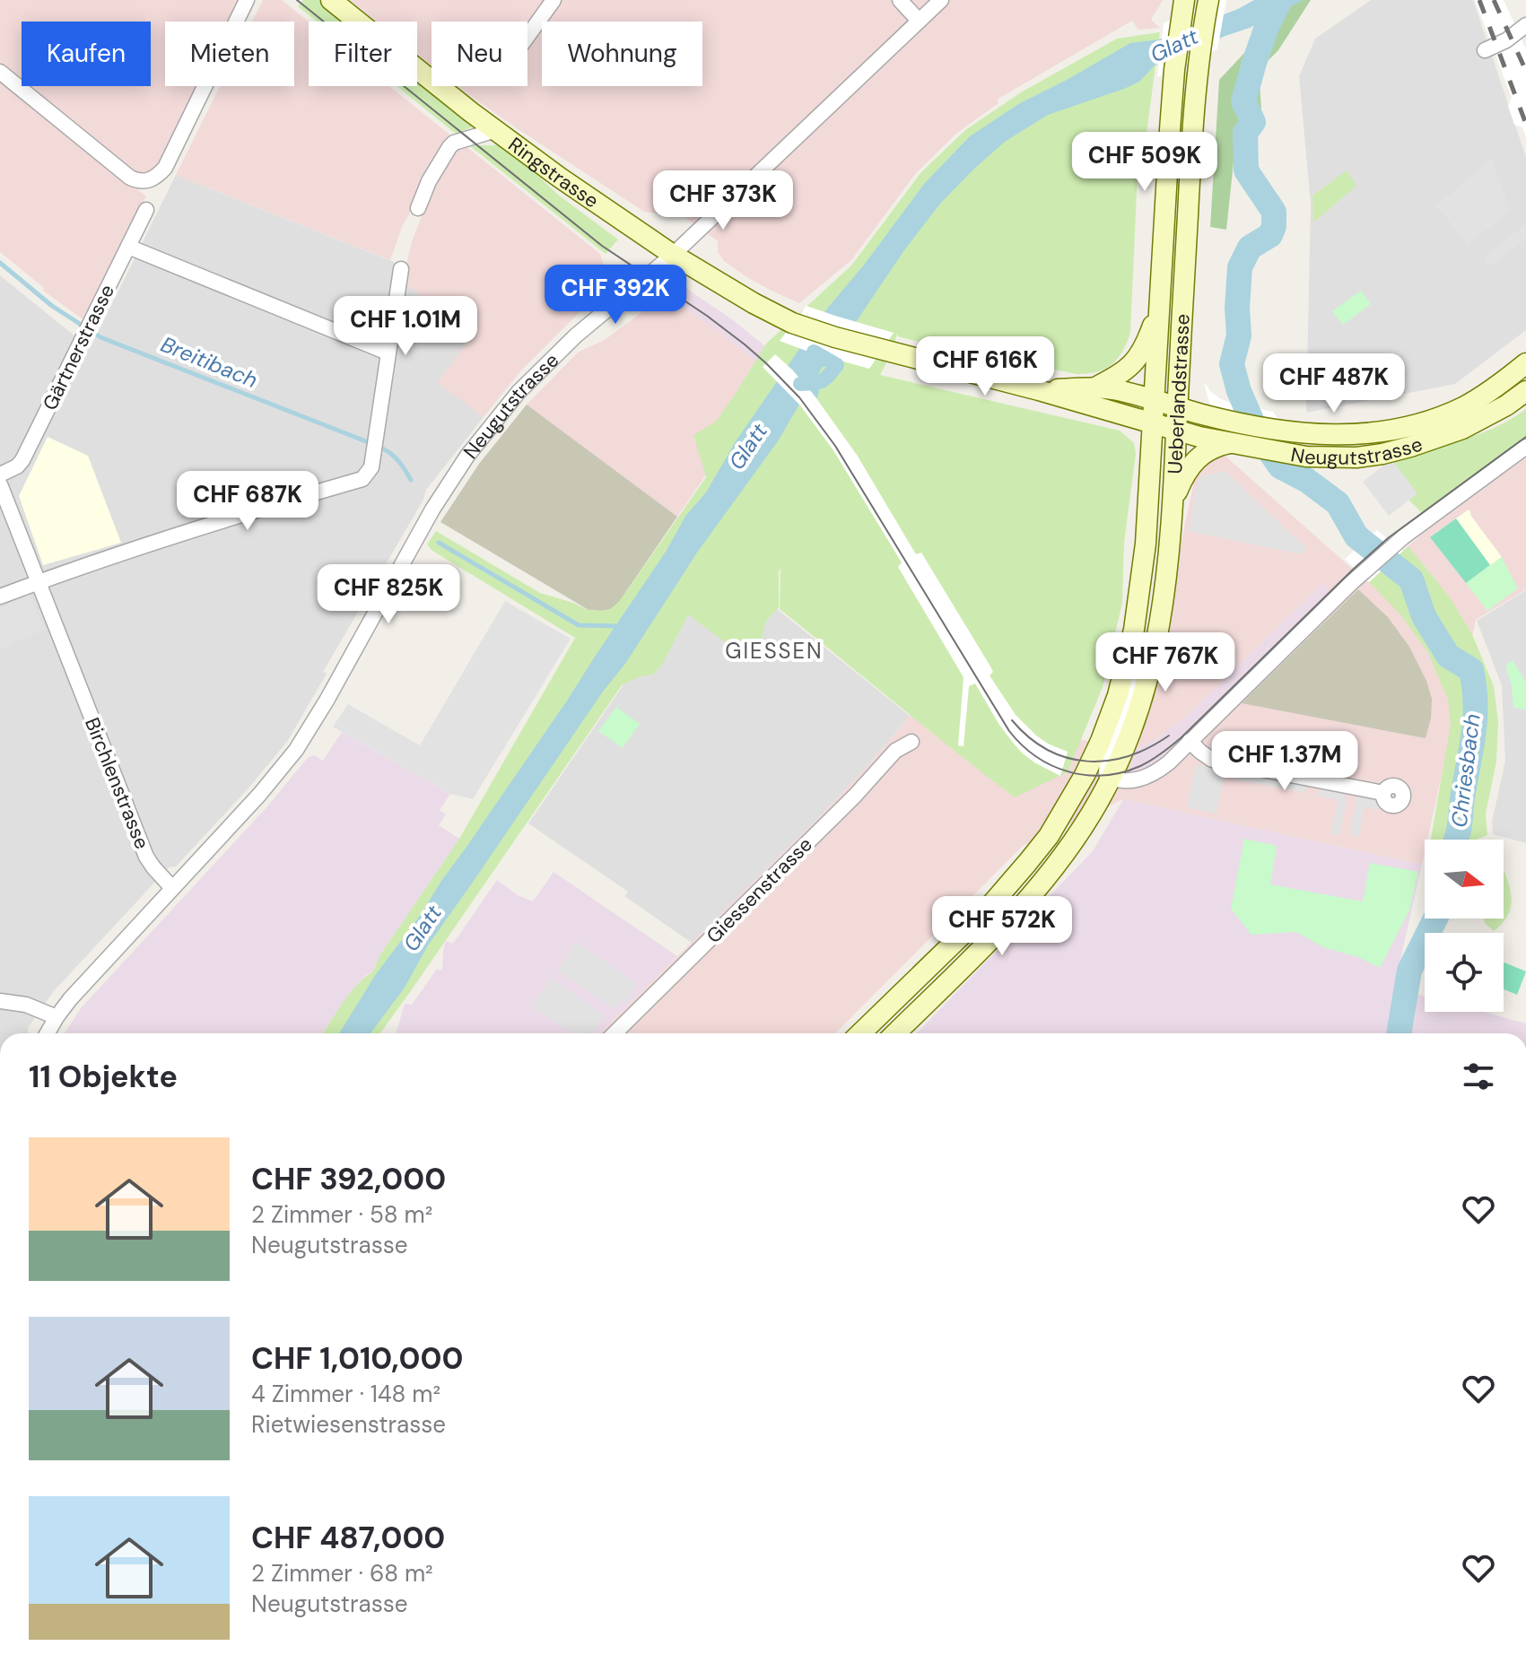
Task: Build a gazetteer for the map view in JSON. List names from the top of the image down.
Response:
{
  "streets": {
    "main road": ["Ringstrasse", "Ueberlandstrasse", "Neugutstrasse"],
    "street": ["Gärtnerstrasse", "Birchlenstrasse", "Giessenstrasse"]
  },
  "crossings": [
    ["Ringstrasse", "Ueberlandstrasse"],
    ["Ringstrasse", "Neugutstrasse"],
    ["Ueberlandstrasse", "Neugutstrasse"],
    ["Neugutstrasse", "Birchlenstrasse"]
  ],
  "districts": ["GIESSEN"],
  "water": ["Glatt", "Breitibach", "Chriesbach"],
  "north": "right",
  "page": {
    "chip": [
      "Kaufen",
      "Mieten",
      "Filter",
      "Neu",
      "Wohnung"
    ],
    "price": [
      "CHF 509K",
      "CHF 373K",
      "CHF 392K",
      "CHF 1.01M",
      "CHF 616K",
      "CHF 487K",
      "CHF 687K",
      "CHF 825K",
      "CHF 767K",
      "CHF 1.37M",
      "CHF 572K"
    ],
    "heading": "11 Objekte",
    "list": [
      {
        "name": "CHF 392,000",
        "note": "2 Zimmer · 58 m² · Neugutstrasse"
      },
      {
        "name": "CHF 1,010,000",
        "note": "4 Zimmer · 148 m² · Rietwiesenstrasse"
      },
      {
        "name": "CHF 487,000",
        "note": "2 Zimmer · 68 m² · Neugutstrasse"
      }
    ]
  }
}
